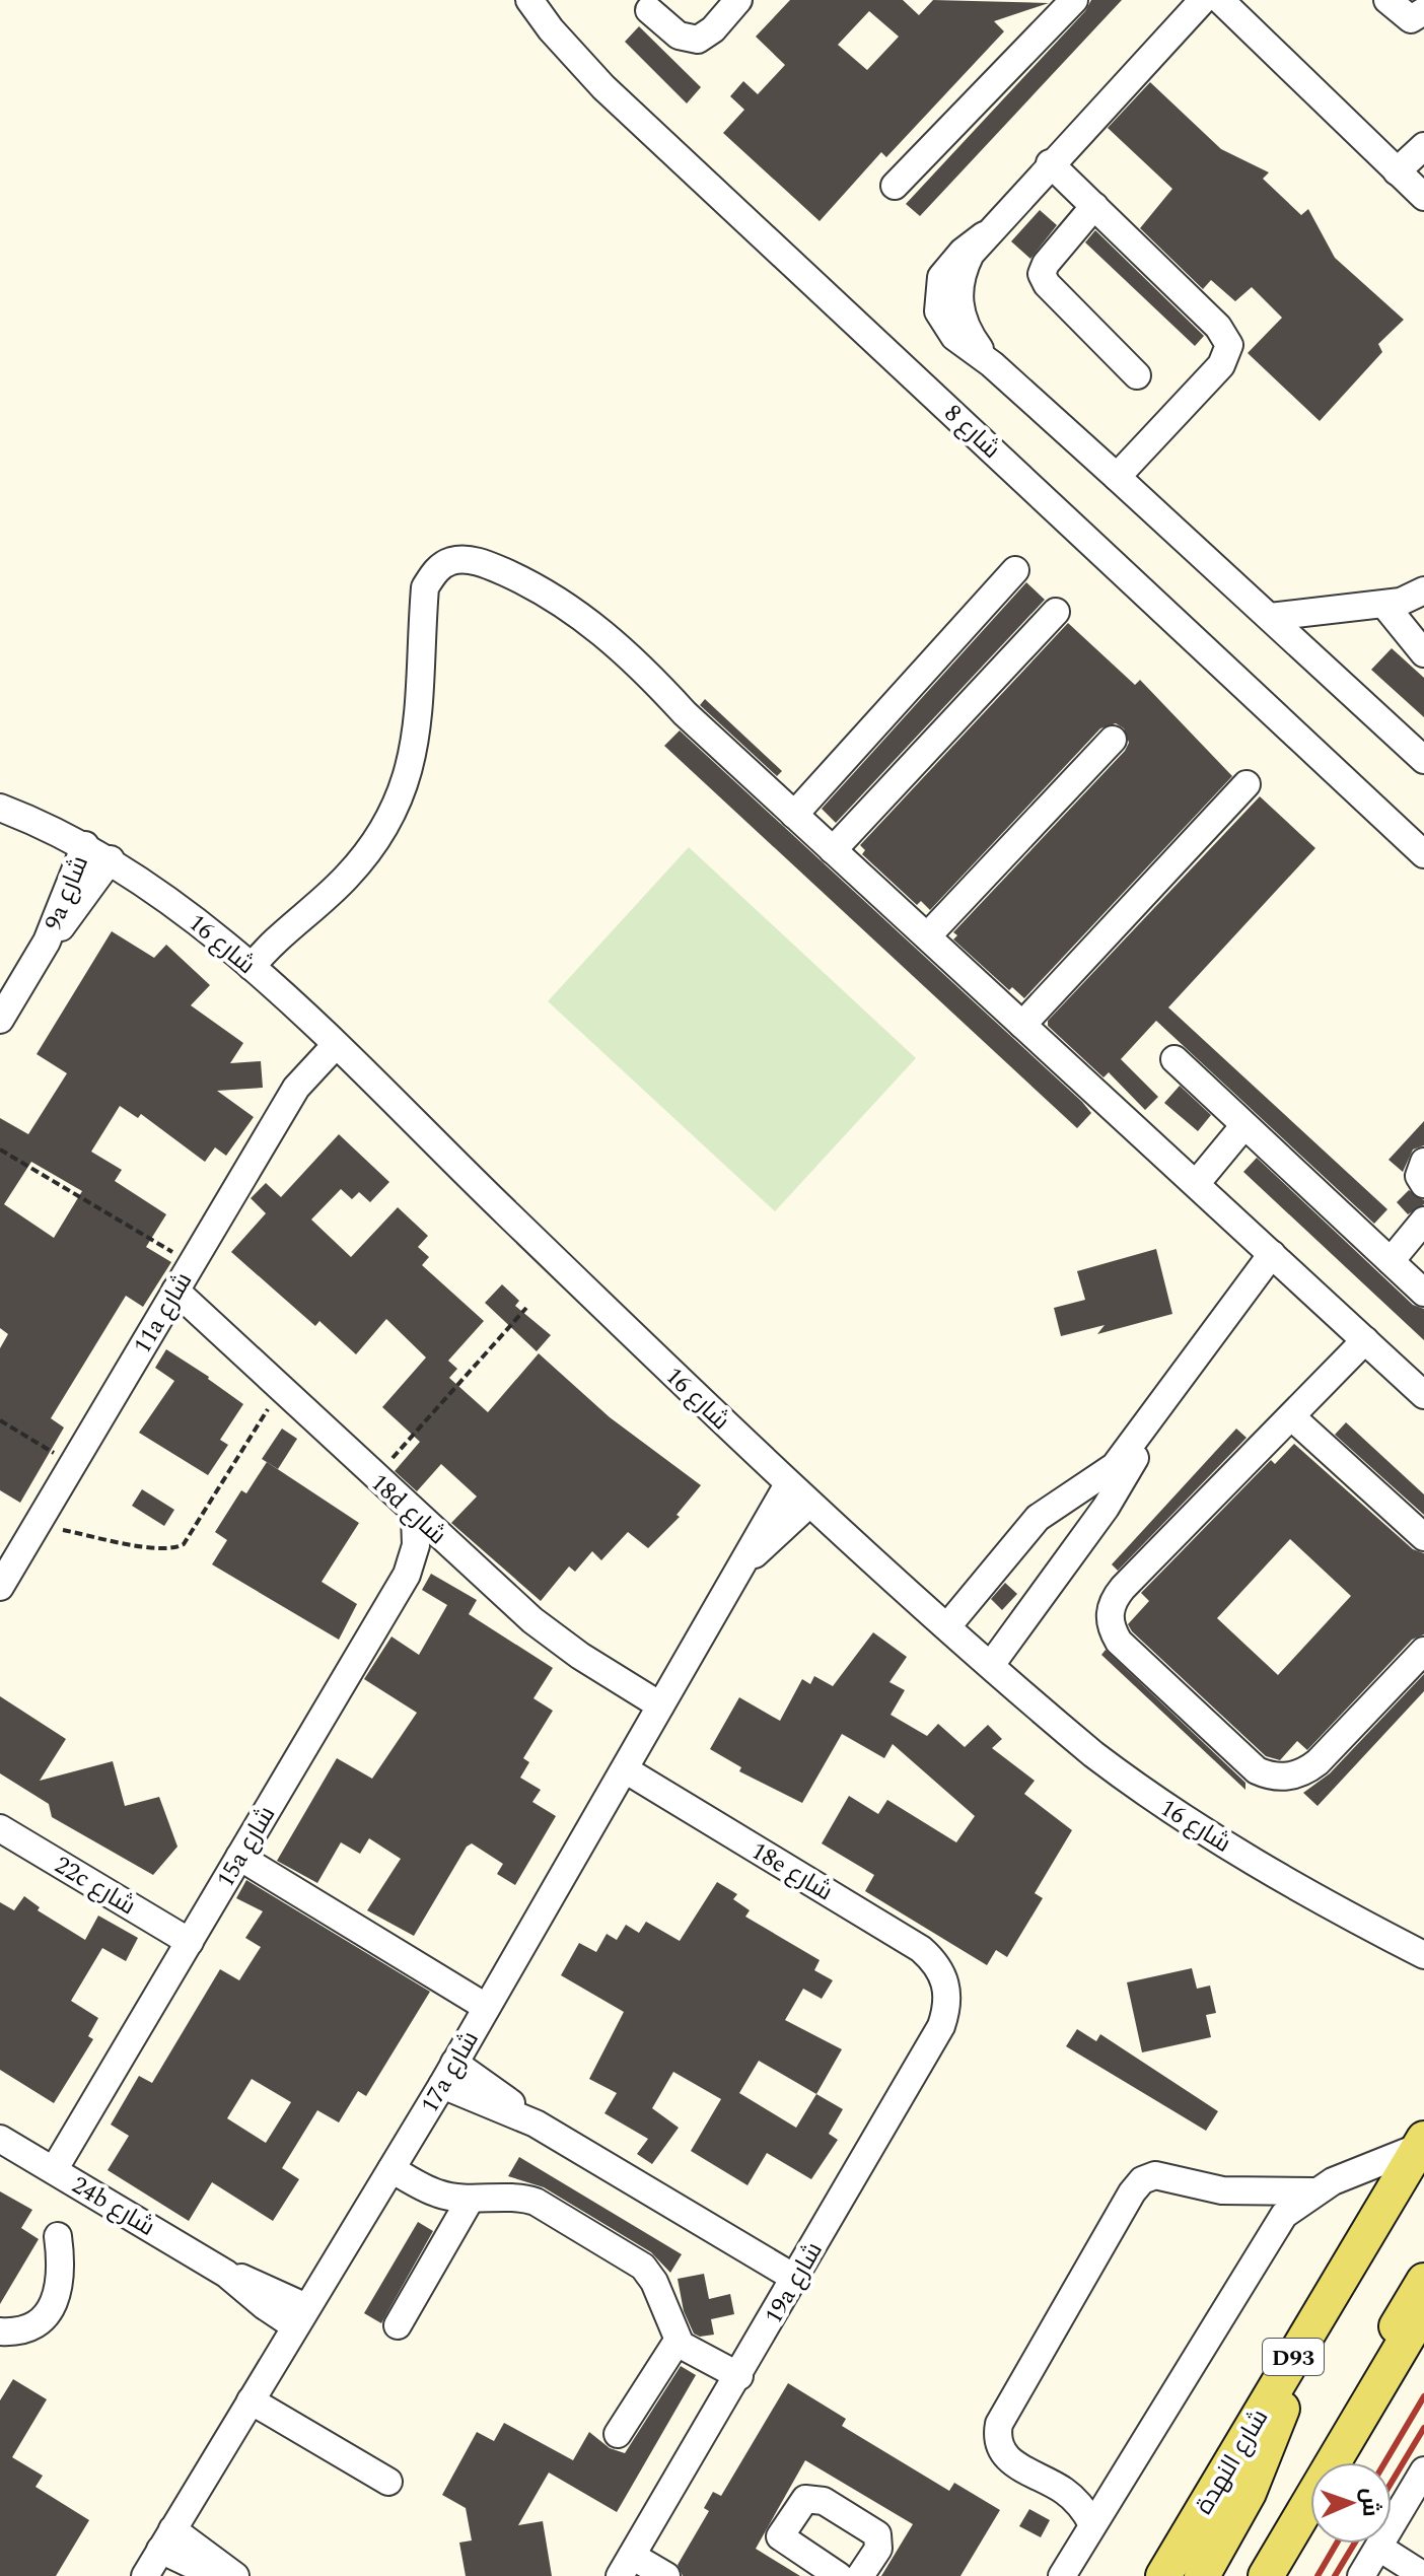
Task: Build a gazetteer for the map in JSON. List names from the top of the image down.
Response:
{
  "streets": {
    "main road": ["D93", "شارع النهدة"],
    "street": [
      "شارع 8",
      "9a شارع",
      "شارع 16",
      "11a شارع",
      "18d شارع",
      "15a شارع",
      "18e شارع",
      "22c شارع",
      "17a شارع",
      "24b شارع",
      "19a شارع"
    ]
  },
  "crossings": [
    ["9a شارع", "شارع 16"],
    ["شارع 16", "11a شارع"],
    ["شارع 16", "17a شارع"],
    ["11a شارع", "18d شارع"],
    ["18d شارع", "15a شارع"],
    ["18d شارع", "17a شارع"],
    ["15a شارع", "22c شارع"],
    ["15a شارع", "24b شارع"],
    ["18e شارع", "17a شارع"],
    ["18e شارع", "19a شارع"],
    ["17a شارع", "24b شارع"]
  ],
  "north": "right"
}
